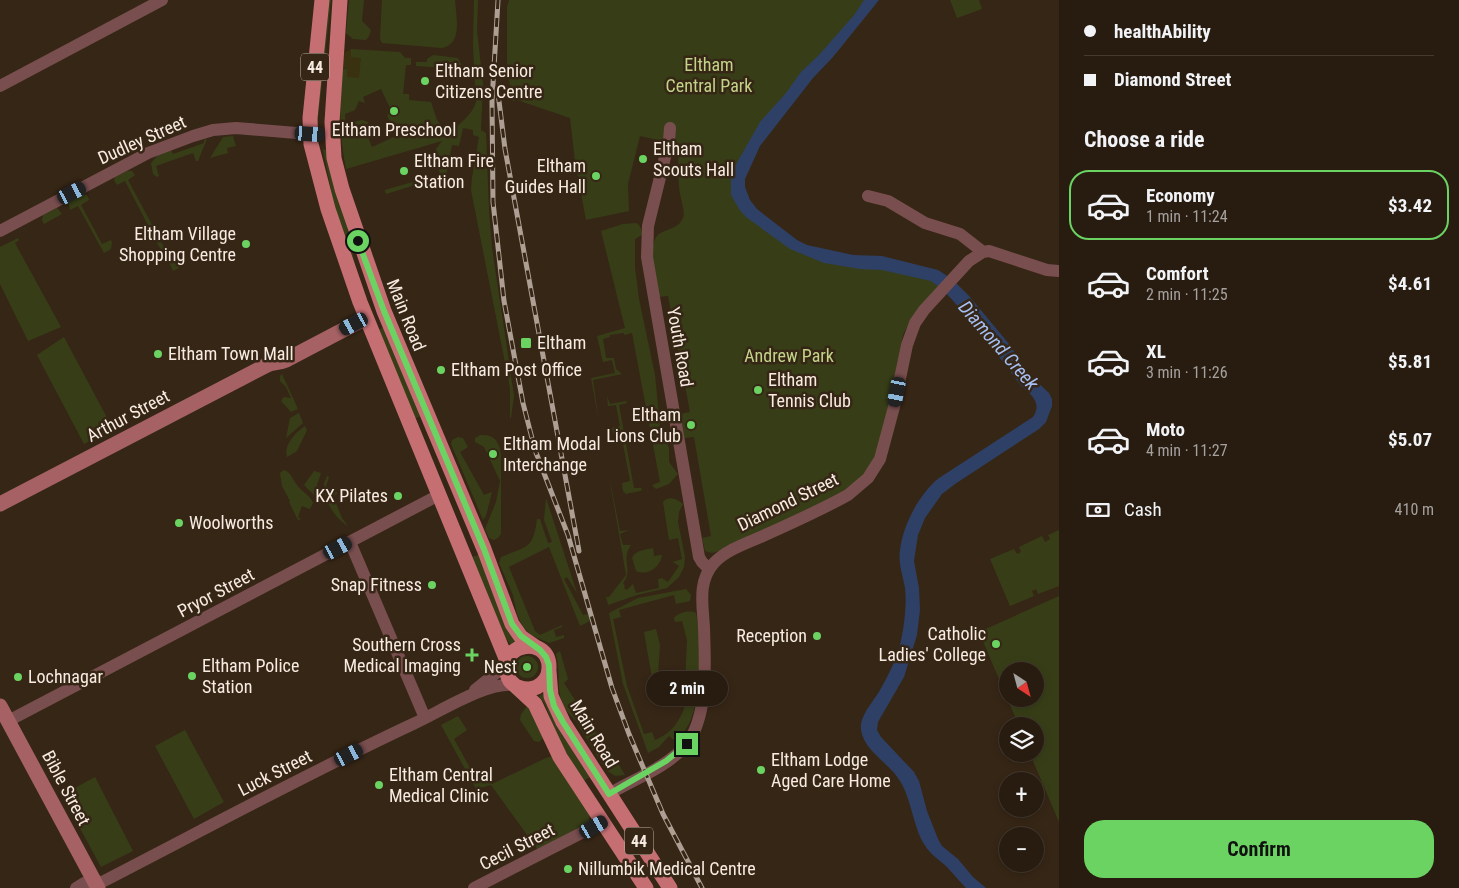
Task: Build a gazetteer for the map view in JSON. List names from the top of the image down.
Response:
{
  "streets": {
    "main road": ["44", "Main Road"],
    "street": [
      "Dudley Street",
      "Youth Road",
      "Arthur Street",
      "Diamond Street",
      "Pryor Street",
      "Luck Street",
      "Bible Street",
      "Cecil Street"
    ]
  },
  "crossings": [
    ["44", "Dudley Street"],
    ["44", "Main Road"],
    ["44", "Arthur Street"],
    ["44", "Pryor Street"],
    ["44", "Luck Street"],
    ["Main Road", "Luck Street"],
    ["Main Road", "Cecil Street"],
    ["Youth Road", "Diamond Street"],
    ["Pryor Street", "Bible Street"],
    ["Luck Street", "Bible Street"]
  ],
  "water": ["Diamond Creek"],
  "parks": ["Eltham Central Park", "Andrew Park"],
  "places": {
    "other": [
      "Eltham Senior Citizens Centre",
      "Eltham Preschool",
      "Eltham Scouts Hall",
      "Eltham Fire Station",
      "Eltham Guides Hall",
      "Eltham Village Shopping Centre",
      "Eltham Town Mall",
      "Eltham Post Office",
      "Eltham Tennis Club",
      "Eltham Lions Club",
      "Eltham Modal Interchange",
      "KX Pilates",
      "Woolworths",
      "Snap Fitness",
      "Reception",
      "Catholic Ladies' College",
      "Nest",
      "Eltham Police Station",
      "Lochnagar",
      "Eltham Lodge Aged Care Home",
      "Eltham Central Medical Clinic",
      "Nillumbik Medical Centre"
    ],
    "transit": ["Eltham"],
    "health": ["Southern Cross Medical Imaging"]
  },
  "north": "bottom right",
  "page": {
    "banner": ["healthAbility", "Diamond Street"],
    "heading": "Choose a ride",
    "list": [
      {
        "name": "Economy",
        "note": "1 min · 11:24",
        "value": "$3.42"
      },
      {
        "name": "Comfort",
        "note": "2 min · 11:25",
        "value": "$4.61"
      },
      {
        "name": "XL",
        "note": "3 min · 11:26",
        "value": "$5.81"
      },
      {
        "name": "Moto",
        "note": "4 min · 11:27",
        "value": "$5.07"
      }
    ],
    "pay": ["Cash", "410 m"],
    "map_buttons": ["+", "−"],
    "bubble": "2 min",
    "buttons": "Confirm"
  }
}
